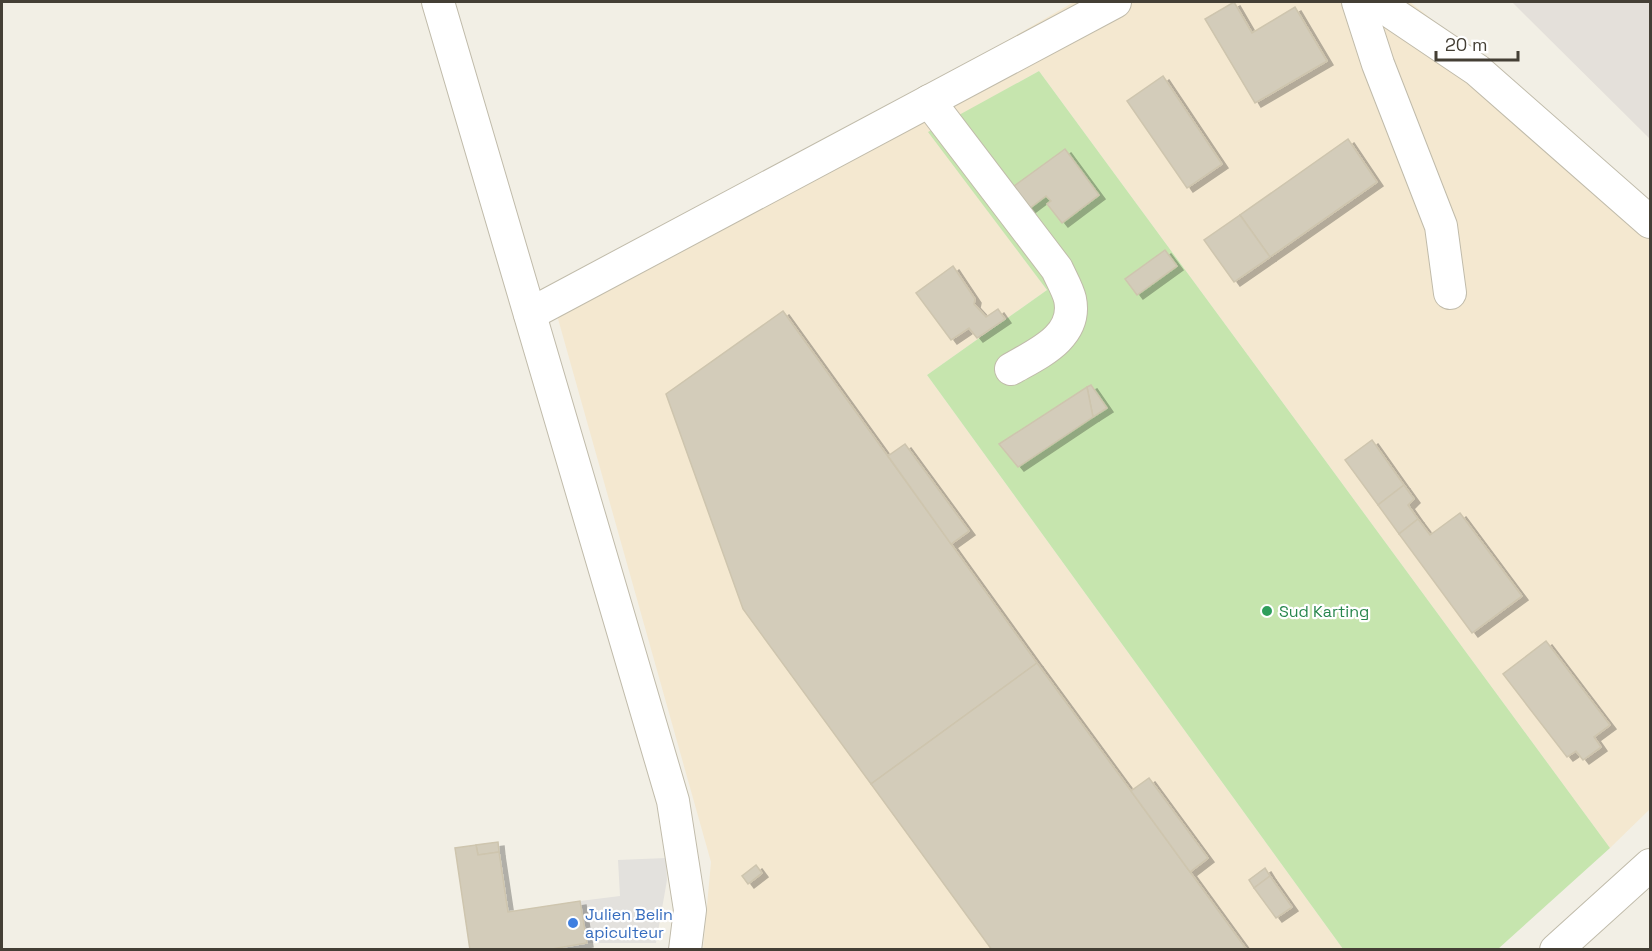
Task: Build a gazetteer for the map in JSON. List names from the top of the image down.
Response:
{
  "places": ["Sud Karting", "Julien Belin apiculteur"],
  "scale_bar": "20 m"
}
